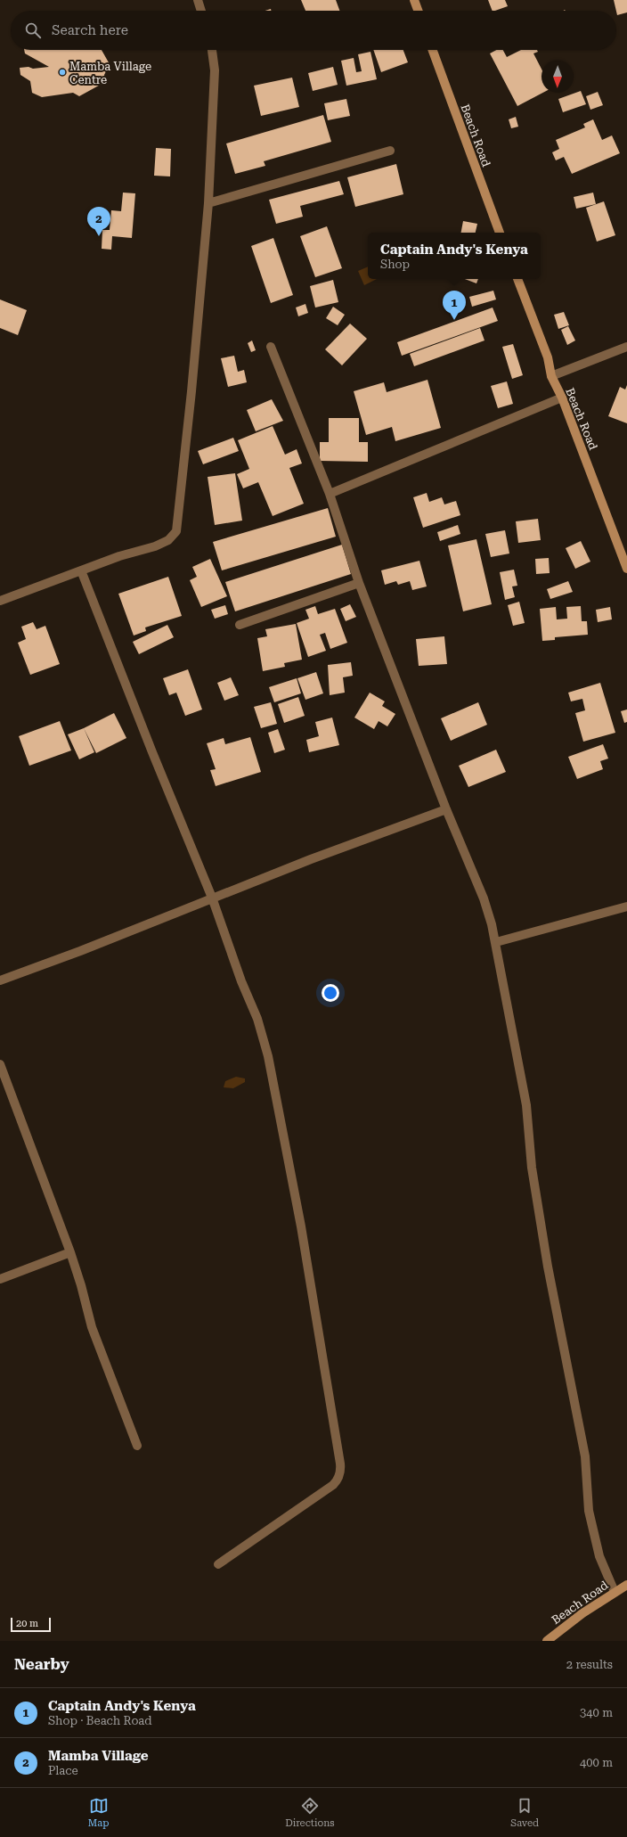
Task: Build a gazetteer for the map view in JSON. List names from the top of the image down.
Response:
{
  "streets": {
    "main road": ["Beach Road"]
  },
  "places": ["Mamba Village Centre"],
  "scale_bar": "20 m",
  "north": "bottom",
  "page": {
    "search": "Search here",
    "pins": ["2", "1"],
    "popup": ["Captain Andy's Kenya", "Shop"],
    "scale": "20 m",
    "heading": ["Nearby", "2 results"],
    "list": [
      {
        "mark": "1",
        "name": "Captain Andy's Kenya",
        "note": "Shop · Beach Road",
        "value": "340 m"
      },
      {
        "mark": "2",
        "name": "Mamba Village",
        "note": "Place",
        "value": "400 m"
      }
    ],
    "nav": ["Map", "Directions", "Saved"]
  }
}
